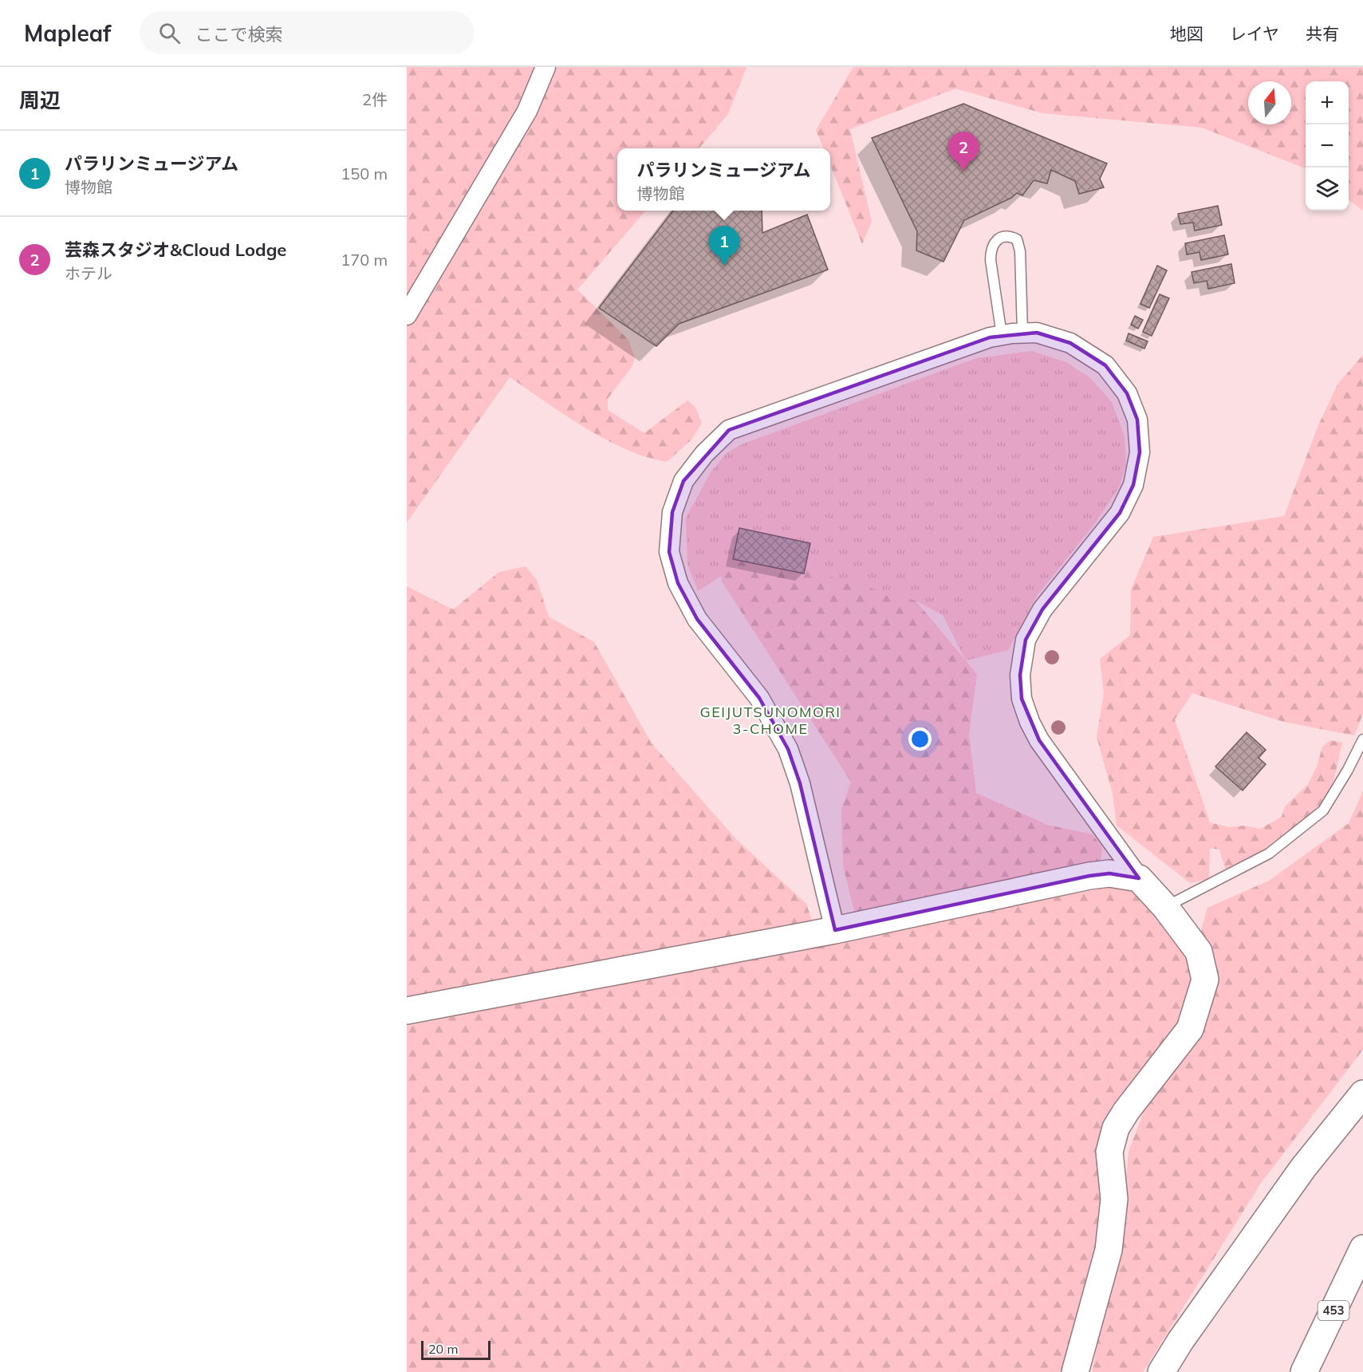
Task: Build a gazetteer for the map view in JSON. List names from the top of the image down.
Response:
{
  "streets": {
    "main road": ["453"]
  },
  "districts": ["GEIJUTSUNOMORI 3-CHOME"],
  "scale_bar": "20 m",
  "north": "top",
  "page": {
    "header": "Mapleaf",
    "search": "ここで検索",
    "nav": ["地図", "レイヤ", "共有"],
    "heading": ["周辺", "2件"],
    "map_buttons": ["+", "−"],
    "list": [
      {
        "mark": "1",
        "name": "パラリンミュージアム",
        "note": "博物館",
        "value": "150 m"
      },
      {
        "mark": "2",
        "name": "芸森スタジオ&Cloud Lodge",
        "note": "ホテル",
        "value": "170 m"
      }
    ],
    "pins": ["2", "1"],
    "popup": ["パラリンミュージアム", "博物館"],
    "scale": "20 m"
  }
}
